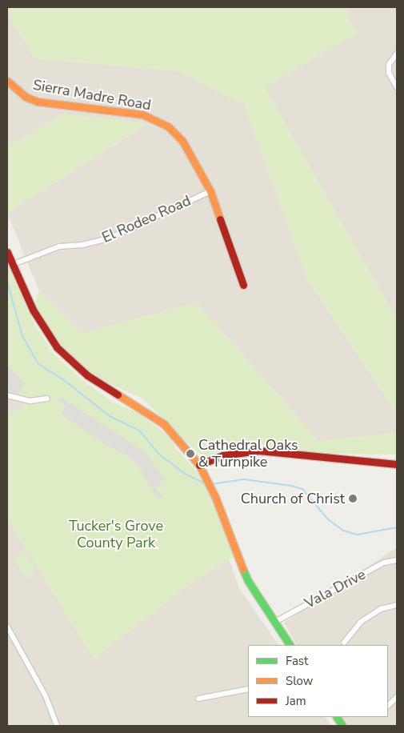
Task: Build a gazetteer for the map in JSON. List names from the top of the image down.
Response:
{
  "streets": {
    "main road": ["Sierra Madre Road"],
    "street": ["El Rodeo Road", "Vala Drive"]
  },
  "crossings": [
    ["Sierra Madre Road", "El Rodeo Road"]
  ],
  "parks": ["Tucker's Grove County Park"],
  "places": ["Cathedral Oaks & Turnpike", "Church of Christ"],
  "legend": ["Fast", "Slow", "Jam"]
}
